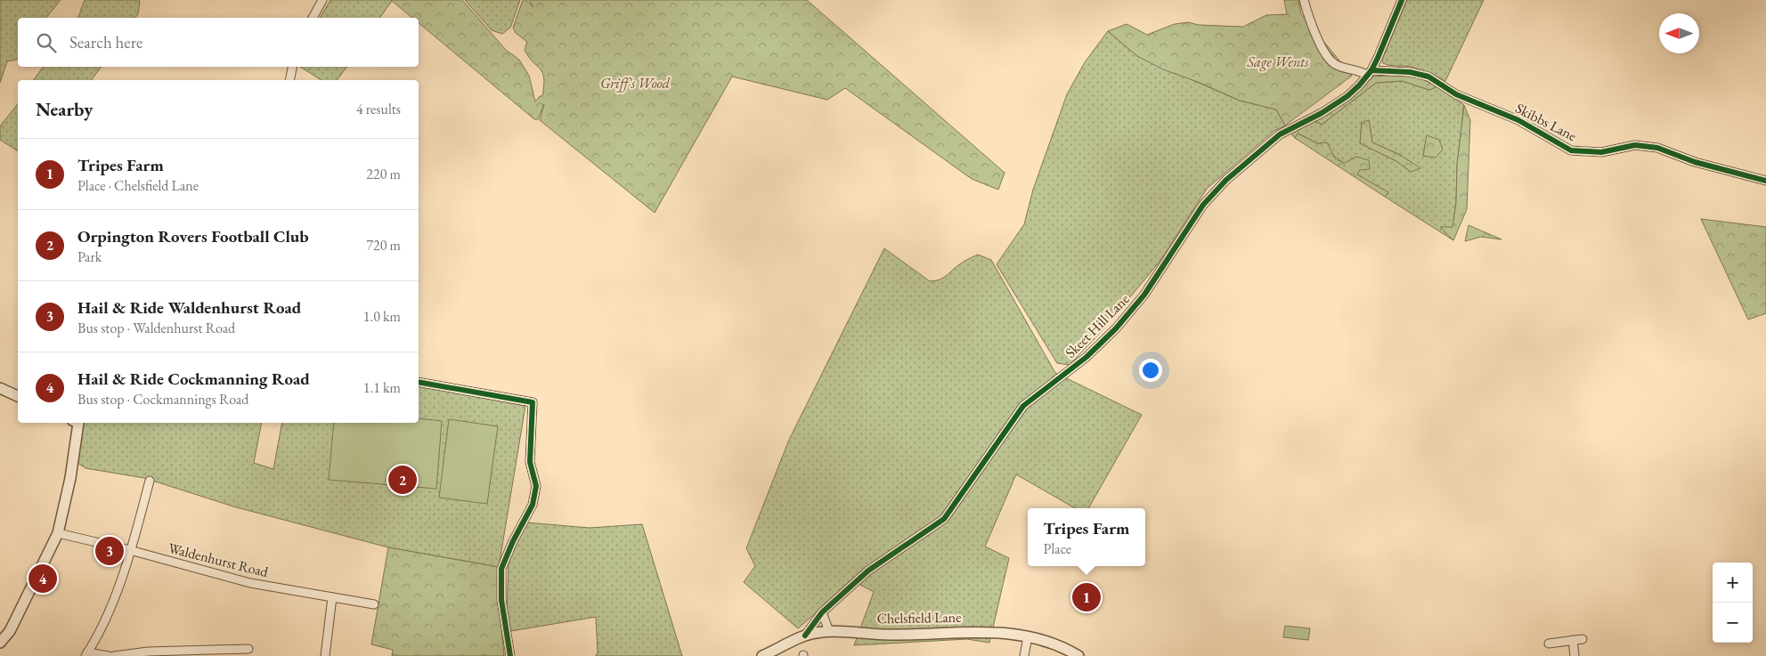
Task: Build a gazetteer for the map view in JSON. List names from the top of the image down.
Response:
{
  "streets": {
    "street": [
      "Skibbs Lane",
      "Skeet Hill Lane",
      "Waldenhurst Road",
      "Chelsfield Lane"
    ]
  },
  "crossings": [
    ["Skibbs Lane", "Skeet Hill Lane"],
    ["Skeet Hill Lane", "Chelsfield Lane"]
  ],
  "parks": ["Sage Wents", "Griff's Wood"],
  "north": "left",
  "page": {
    "search": "Search here",
    "heading": ["Nearby", "4 results"],
    "list": [
      {
        "mark": "1",
        "name": "Tripes Farm",
        "note": "Place · Chelsfield Lane",
        "value": "220 m"
      },
      {
        "mark": "2",
        "name": "Orpington Rovers Football Club",
        "note": "Park",
        "value": "720 m"
      },
      {
        "mark": "3",
        "name": "Hail & Ride Waldenhurst Road",
        "note": "Bus stop · Waldenhurst Road",
        "value": "1.0 km"
      },
      {
        "mark": "4",
        "name": "Hail & Ride Cockmanning Road",
        "note": "Bus stop · Cockmannings Road",
        "value": "1.1 km"
      }
    ],
    "pins": [
      "2",
      "3",
      "4",
      "1"
    ],
    "popup": ["Tripes Farm", "Place"],
    "map_buttons": ["+", "−"]
  }
}
